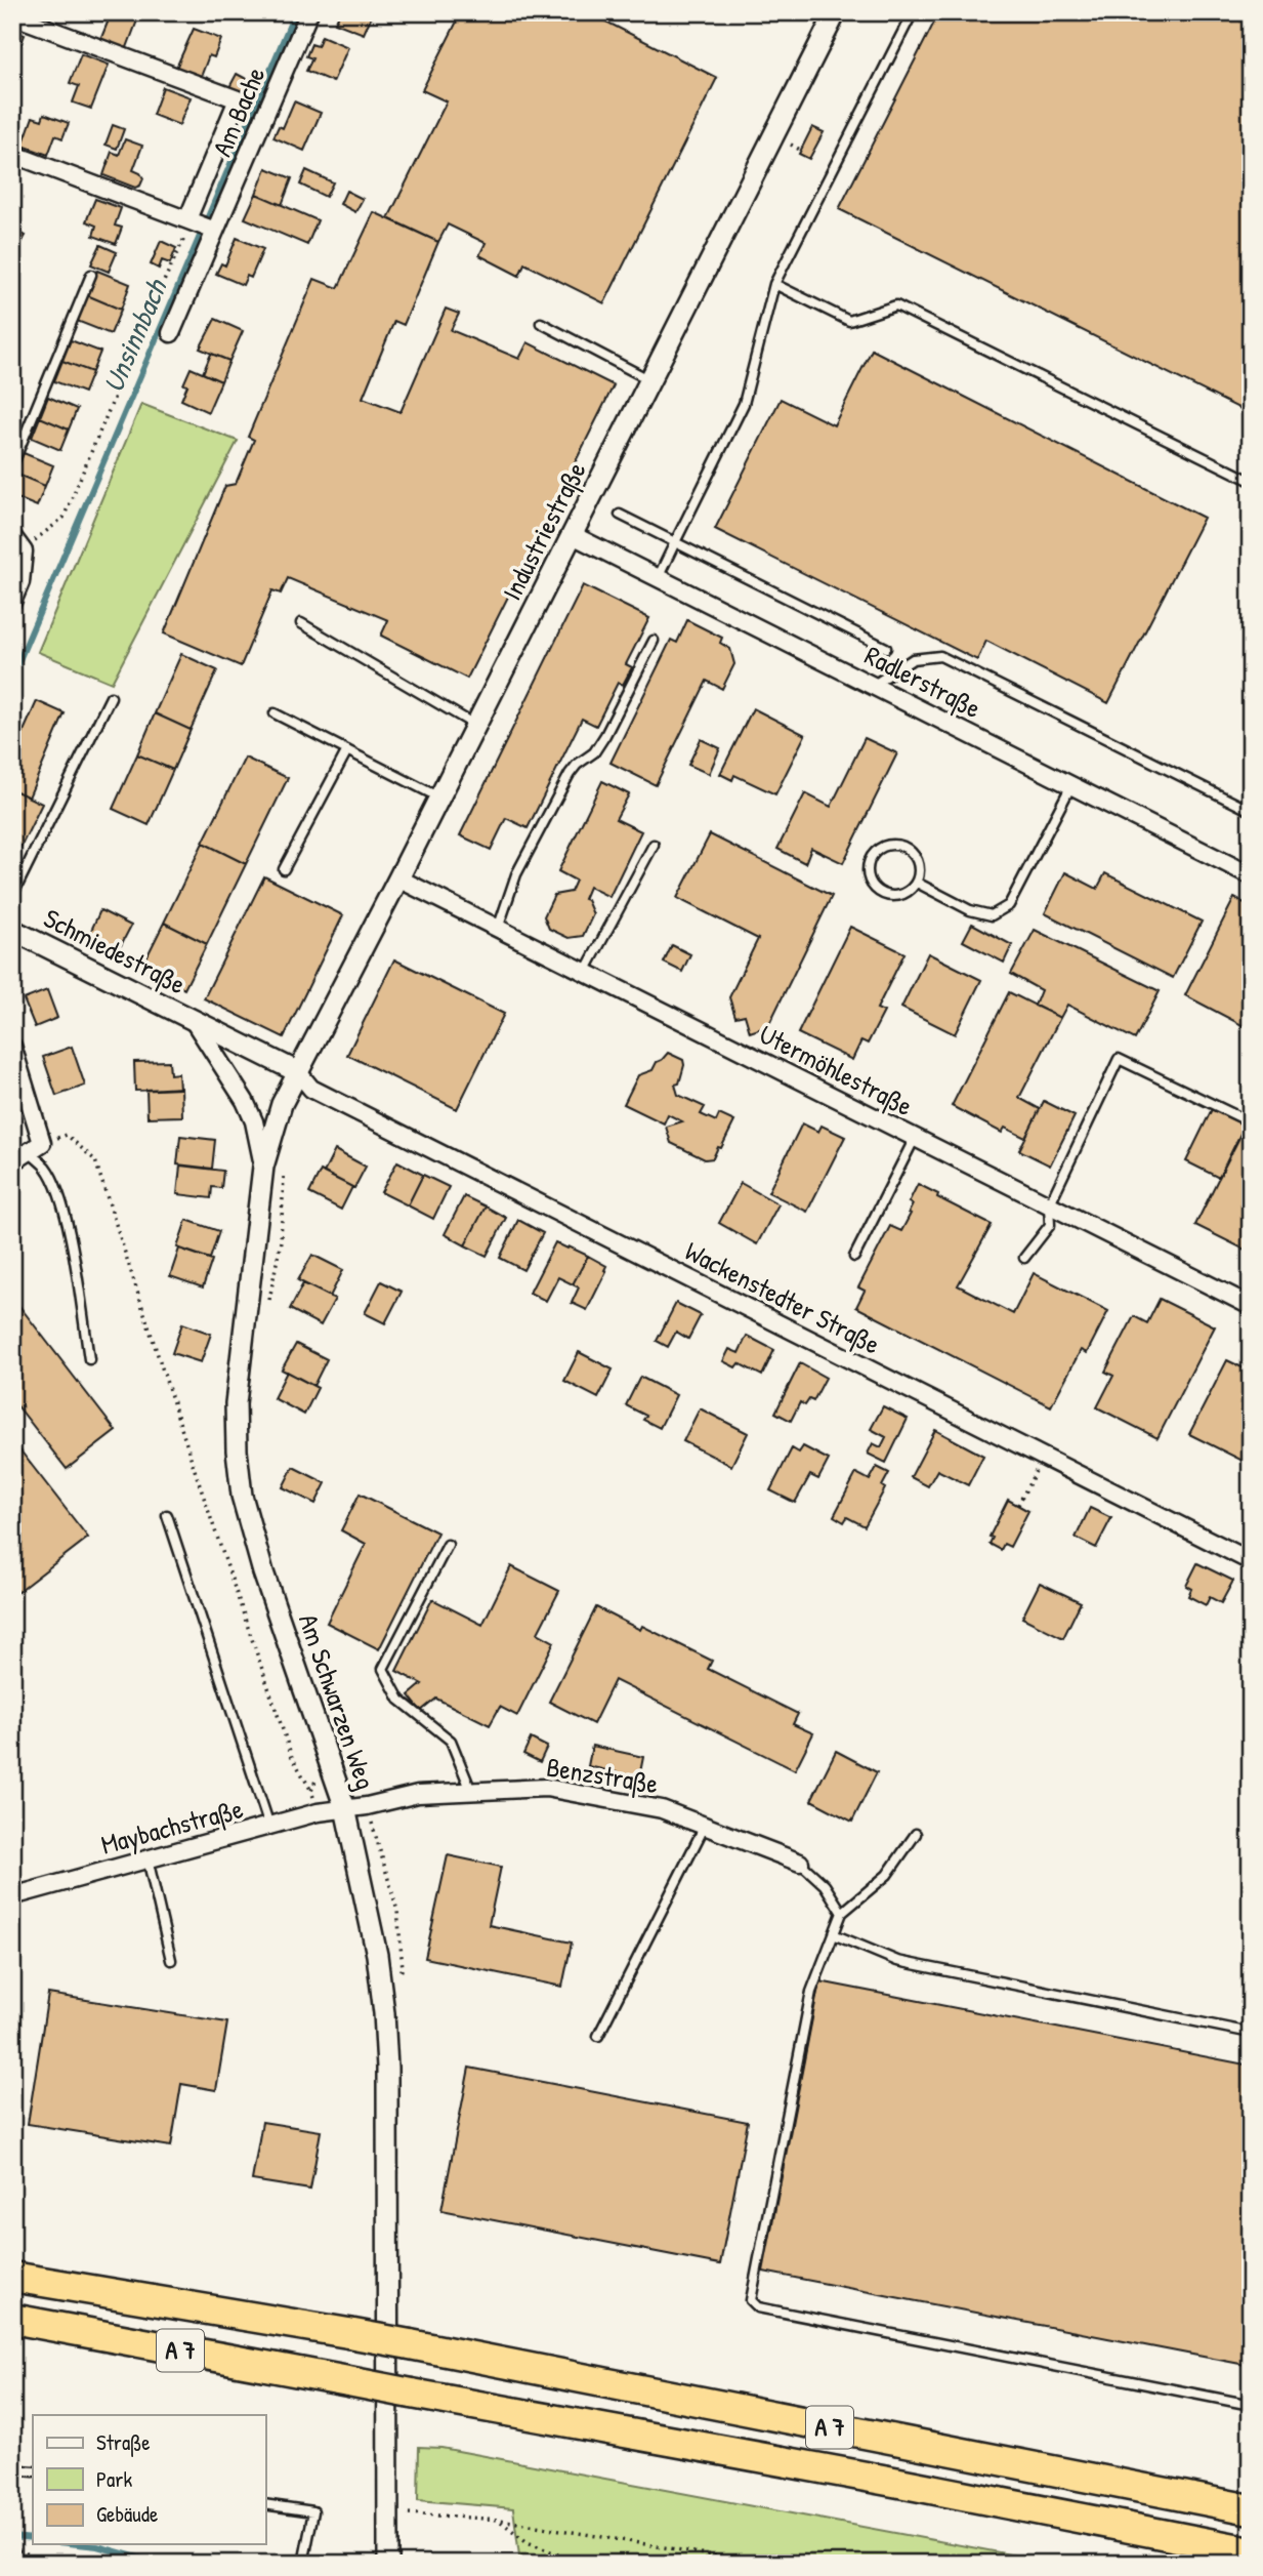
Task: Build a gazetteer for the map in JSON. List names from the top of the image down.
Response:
{
  "streets": {
    "highway": ["A 7"],
    "street": [
      "Am Bache",
      "Industriestraße",
      "Radlerstraße",
      "Schmiedestraße",
      "Utermöhlestraße",
      "Wackenstedter Straße",
      "Am Schwarzen Weg",
      "Benzstraße",
      "Maybachstraße"
    ]
  },
  "crossings": [
    ["Industriestraße", "Radlerstraße"],
    ["Industriestraße", "Schmiedestraße"],
    ["Industriestraße", "Utermöhlestraße"],
    ["Industriestraße", "Wackenstedter Straße"],
    ["Industriestraße", "Am Schwarzen Weg"],
    ["Schmiedestraße", "Wackenstedter Straße"],
    ["Schmiedestraße", "Am Schwarzen Weg"],
    ["Wackenstedter Straße", "Am Schwarzen Weg"],
    ["Am Schwarzen Weg", "Benzstraße"],
    ["Am Schwarzen Weg", "Maybachstraße"],
    ["Am Schwarzen Weg", "A 7"],
    ["Benzstraße", "Maybachstraße"]
  ],
  "water": ["Unsinnbach"],
  "legend": ["Straße", "Park", "Gebäude"]
}
